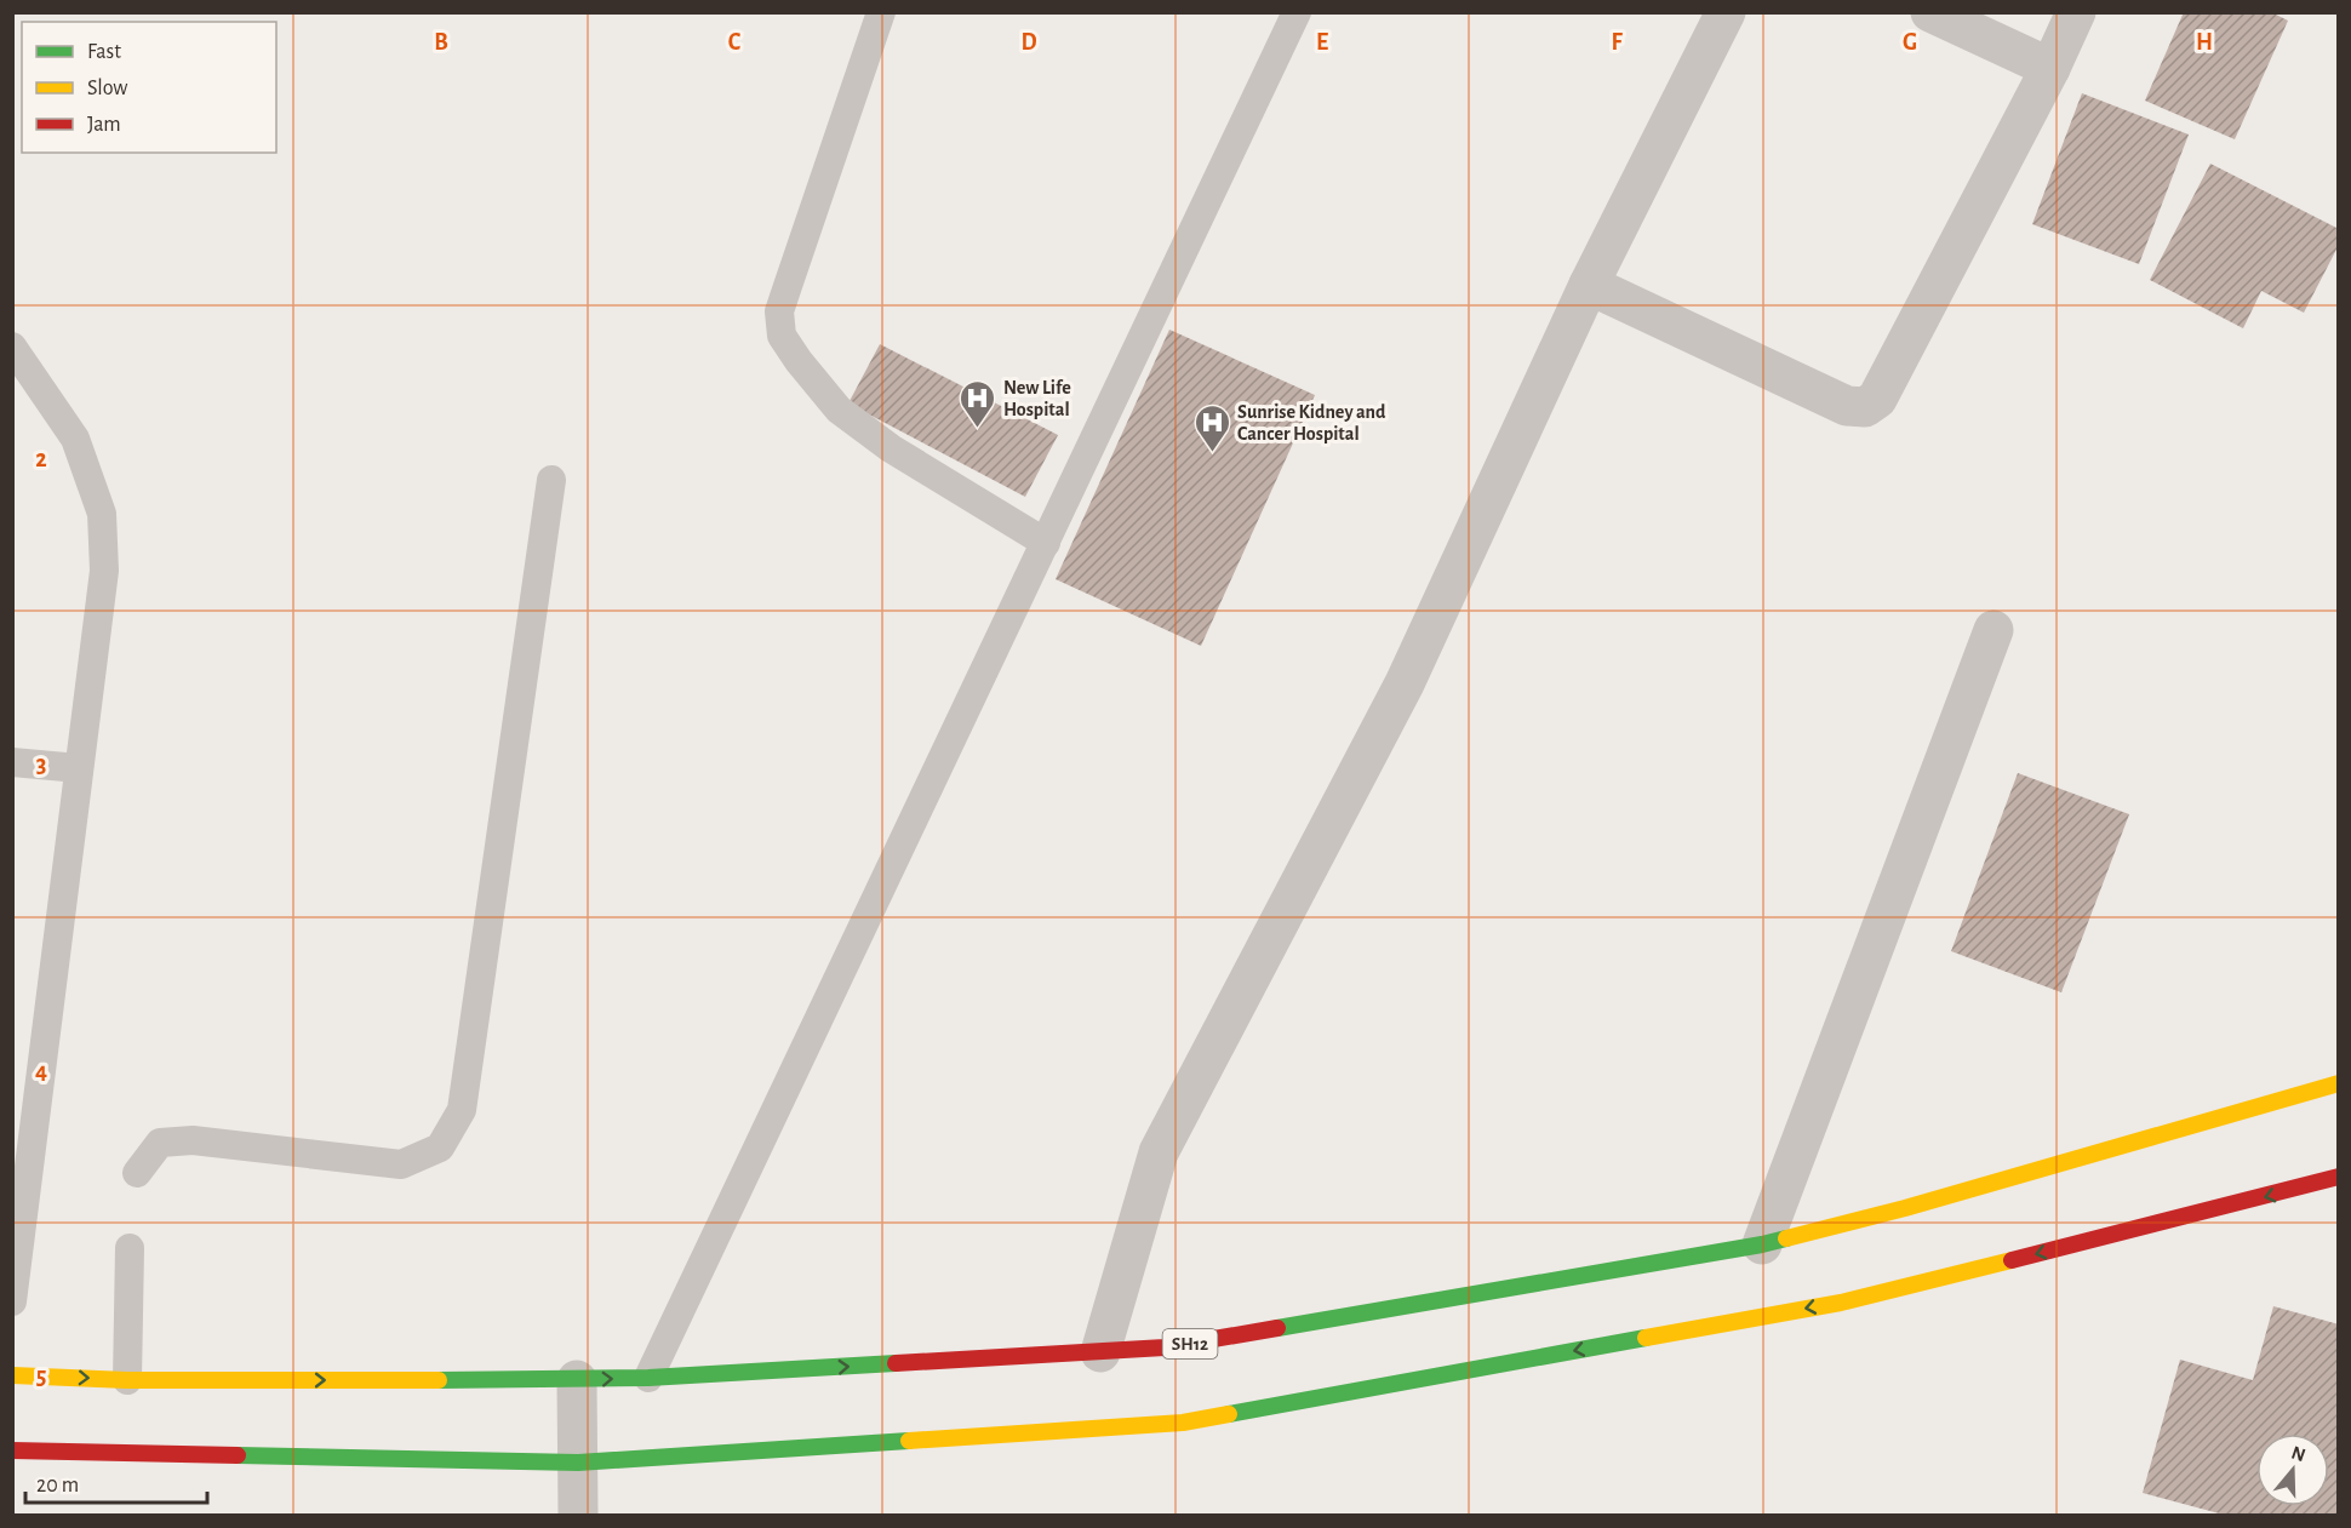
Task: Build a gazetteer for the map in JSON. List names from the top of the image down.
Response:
{
  "streets": {
    "main road": ["SH12"]
  },
  "places": {
    "hospital": ["New Life Hospital", "Sunrise Kidney and Cancer Hospital"]
  },
  "legend": ["Fast", "Slow", "Jam"],
  "scale_bar": "20 m",
  "north": "top",
  "grid": {
    "columns": [
      "B",
      "C",
      "D",
      "E",
      "F",
      "G",
      "H"
    ],
    "rows": [
      "2",
      "3",
      "4",
      "5"
    ]
  }
}
